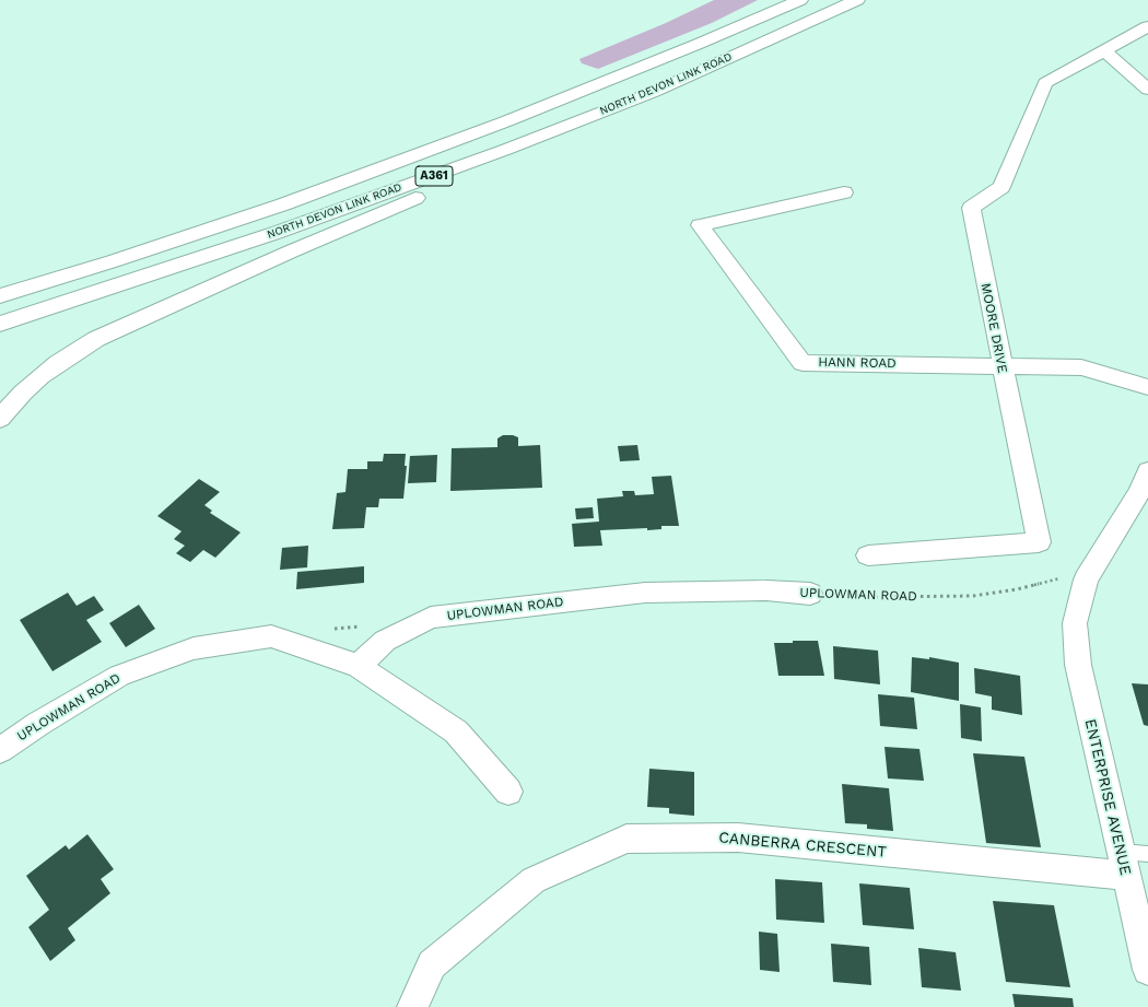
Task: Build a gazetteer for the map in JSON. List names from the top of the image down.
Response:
{
  "streets": {
    "highway": ["NORTH DEVON LINK ROAD", "A361"],
    "street": [
      "MOORE DRIVE",
      "HANN ROAD",
      "UPLOWMAN ROAD",
      "ENTERPRISE AVENUE",
      "CANBERRA CRESCENT"
    ]
  },
  "crossings": [
    ["NORTH DEVON LINK ROAD", "A361"],
    ["MOORE DRIVE", "HANN ROAD"],
    ["ENTERPRISE AVENUE", "CANBERRA CRESCENT"]
  ]
}
